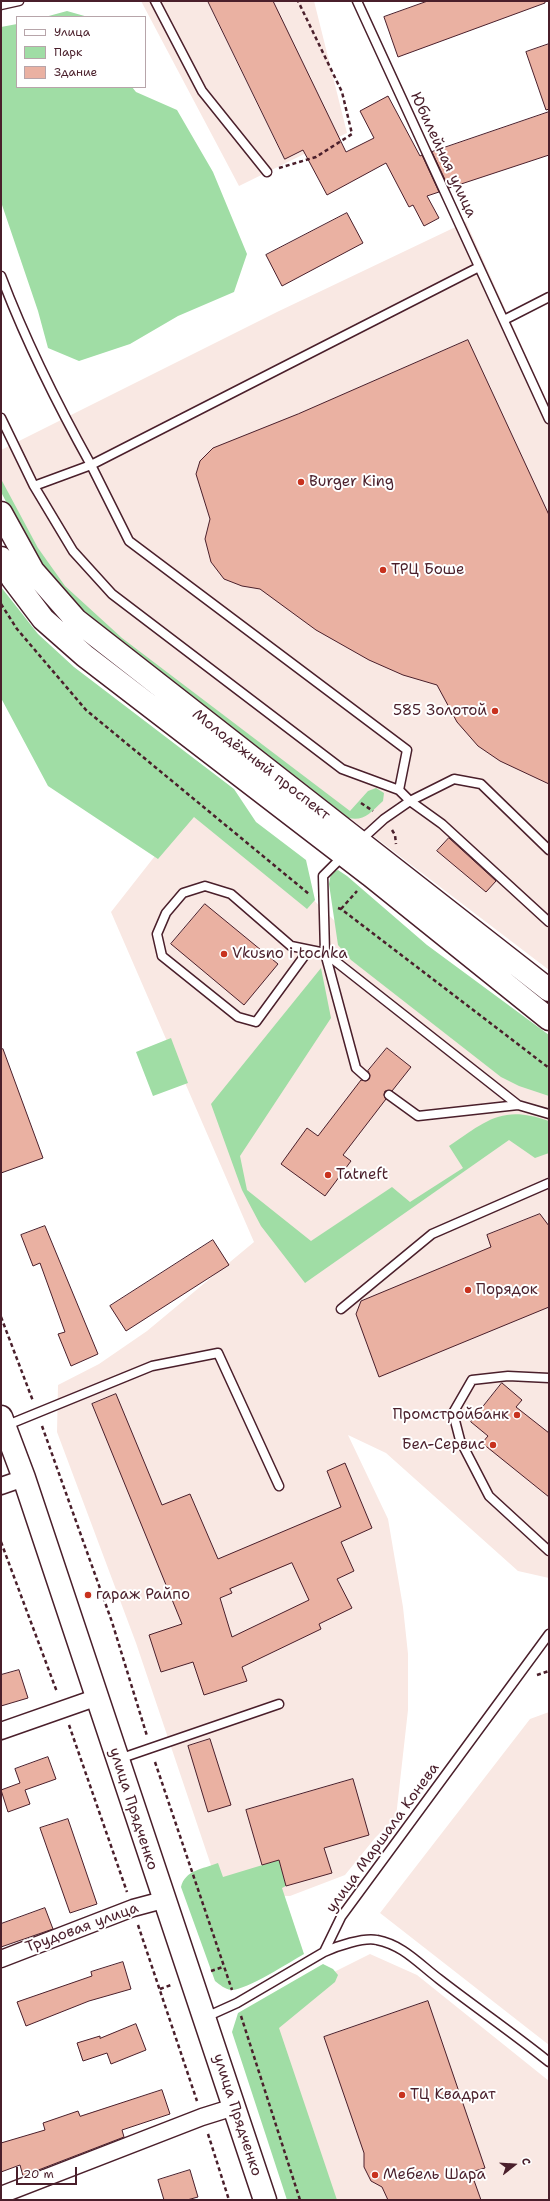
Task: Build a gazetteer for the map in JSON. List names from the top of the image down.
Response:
{
  "streets": {
    "main road": ["Молодёжный проспект", "улица Прядченко"],
    "street": ["Трудовая улица"],
    "lane": ["Юбилейная улица", "улица Маршала Конева"]
  },
  "crossings": [
    ["улица Прядченко", "Трудовая улица"]
  ],
  "places": [
    "Burger King",
    "ТРЦ Боше",
    "585 Золотой",
    "Vkusno i tochka",
    "Tatneft",
    "Порядок",
    "Промстройбанк",
    "Бел-Сервис",
    "гараж Райпо",
    "ТЦ Квадрат",
    "Мебель Шара"
  ],
  "legend": ["Улица", "Парк", "Здание"],
  "scale_bar": "20 m",
  "north": "right"
}
